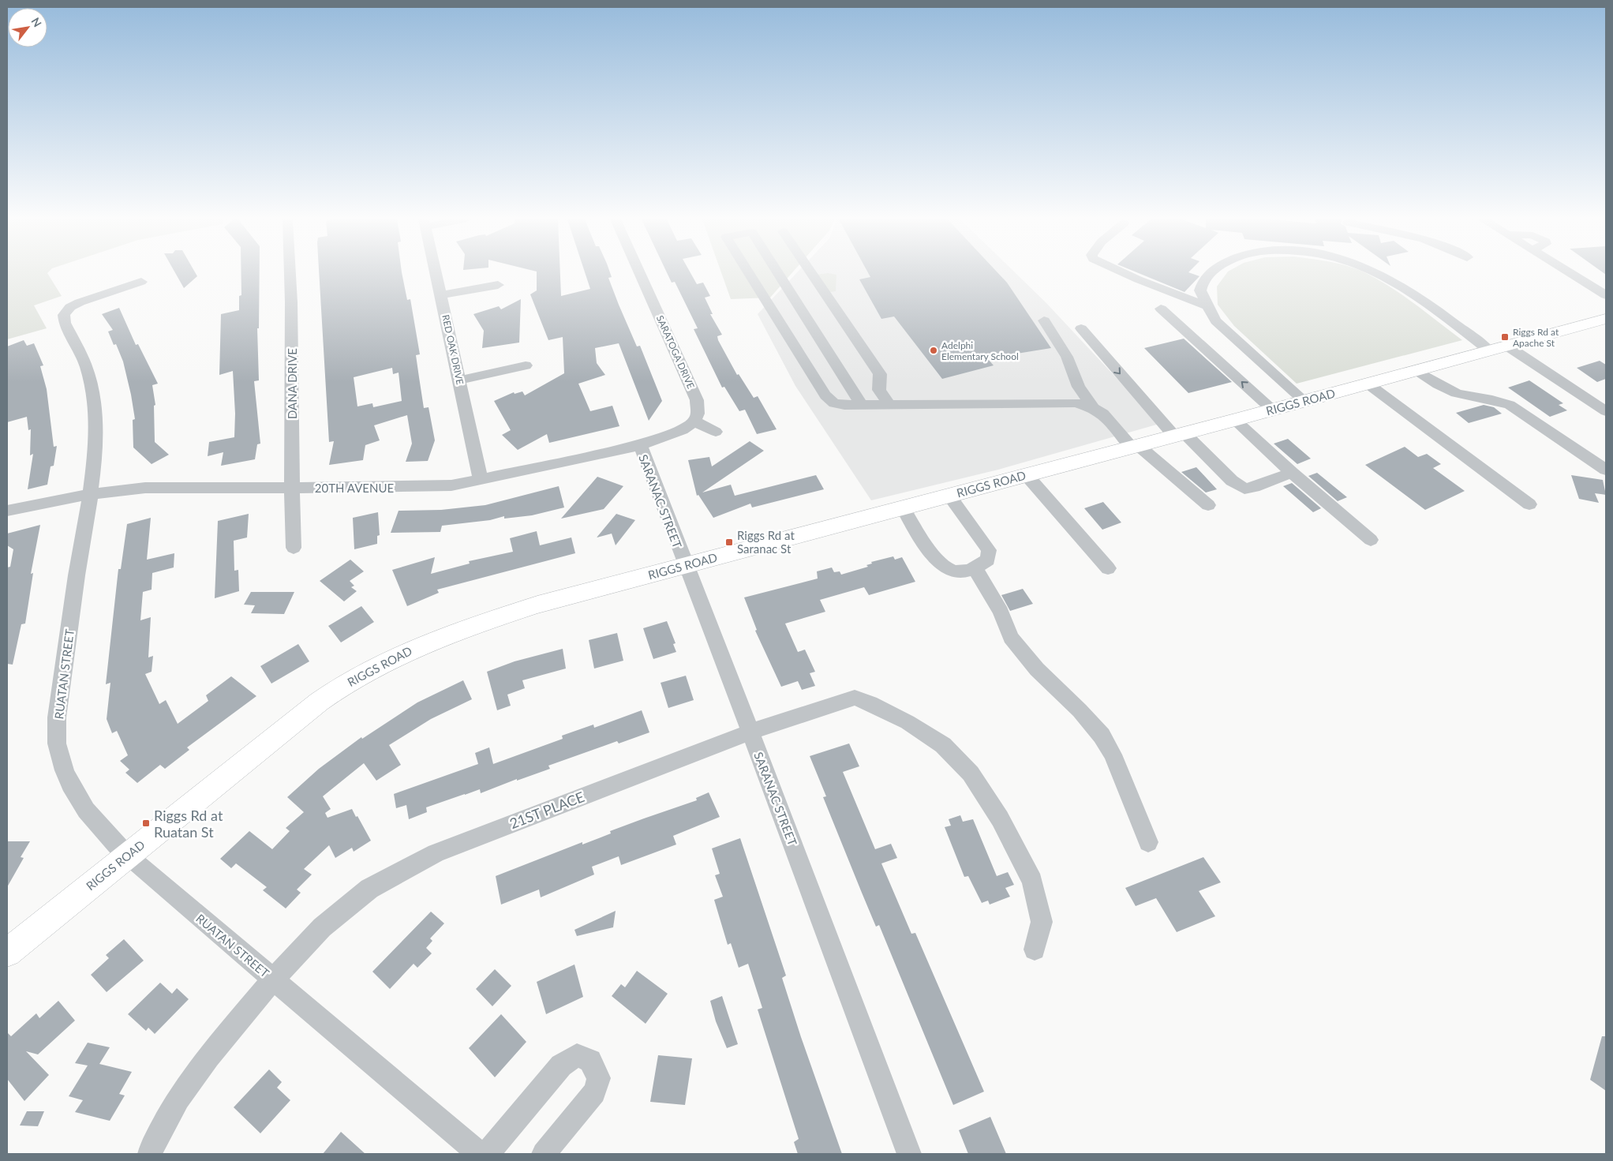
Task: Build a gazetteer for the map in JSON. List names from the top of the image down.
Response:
{
  "streets": {
    "main road": ["RIGGS ROAD"],
    "street": [
      "RED OAK DRIVE",
      "SARATOGA DRIVE",
      "DANA DRIVE",
      "20TH AVENUE",
      "SARANAC STREET",
      "RUATAN STREET",
      "21ST PLACE"
    ]
  },
  "crossings": [
    ["RED OAK DRIVE", "20TH AVENUE"],
    ["SARATOGA DRIVE", "20TH AVENUE"],
    ["DANA DRIVE", "20TH AVENUE"],
    ["RIGGS ROAD", "SARANAC STREET"],
    ["RIGGS ROAD", "RUATAN STREET"],
    ["20TH AVENUE", "SARANAC STREET"],
    ["20TH AVENUE", "RUATAN STREET"],
    ["SARANAC STREET", "21ST PLACE"],
    ["RUATAN STREET", "21ST PLACE"]
  ],
  "places": {
    "transit": ["Riggs Rd at Apache St", "Riggs Rd at Saranac St", "Riggs Rd at Ruatan St"],
    "other": ["Adelphi Elementary School"]
  },
  "north": "top right"
}
